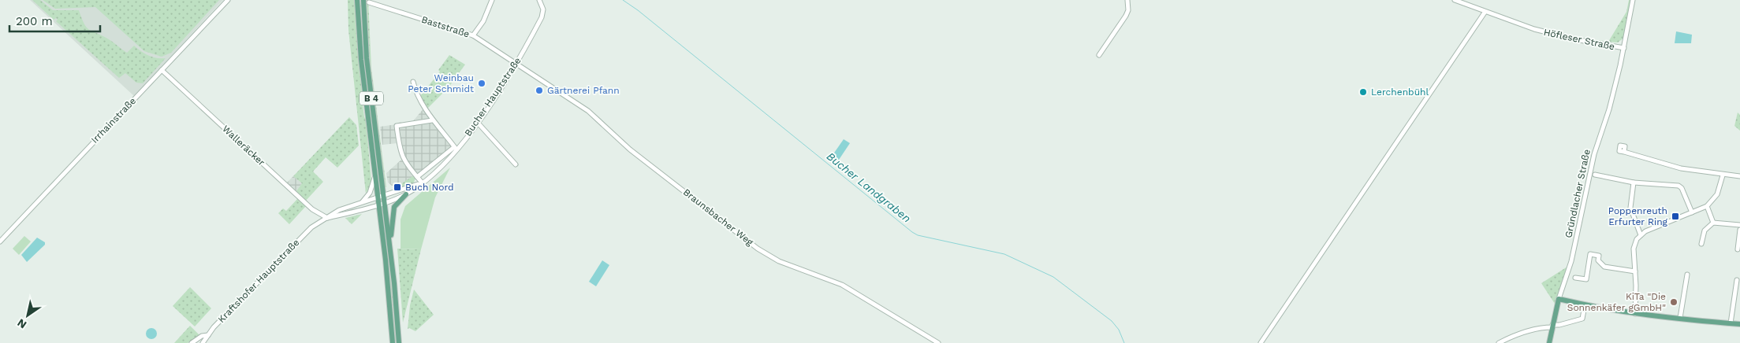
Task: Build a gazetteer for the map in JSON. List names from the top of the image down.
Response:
{
  "streets": {
    "main road": ["B 4", "Gründlacher Straße"],
    "street": [
      "Baststraße",
      "Höfleser Straße",
      "Bucher Hauptstraße",
      "Irrhainstraße",
      "Walleräcker",
      "Braunsbacher Weg",
      "Kraftshofer Hauptstraße"
    ]
  },
  "crossings": [
    ["Baststraße", "Bucher Hauptstraße"],
    ["Baststraße", "B 4"],
    ["Baststraße", "Braunsbacher Weg"],
    ["Höfleser Straße", "Gründlacher Straße"],
    ["Bucher Hauptstraße", "B 4"],
    ["Bucher Hauptstraße", "Braunsbacher Weg"],
    ["Bucher Hauptstraße", "Kraftshofer Hauptstraße"],
    ["B 4", "Kraftshofer Hauptstraße"],
    ["Irrhainstraße", "Walleräcker"],
    ["Walleräcker", "Kraftshofer Hauptstraße"]
  ],
  "water": ["Bucher Landgraben"],
  "places": {
    "other": [
      "Weinbau Peter Schmidt",
      "Gärtnerei Pfann",
      "Lerchenbühl",
      "KiTa \"Die Sonnenkäfer gGmbH\""
    ],
    "transit": ["Buch Nord", "Poppenreuth Erfurter Ring"]
  },
  "scale_bar": "200 m",
  "north": "bottom left"
}
